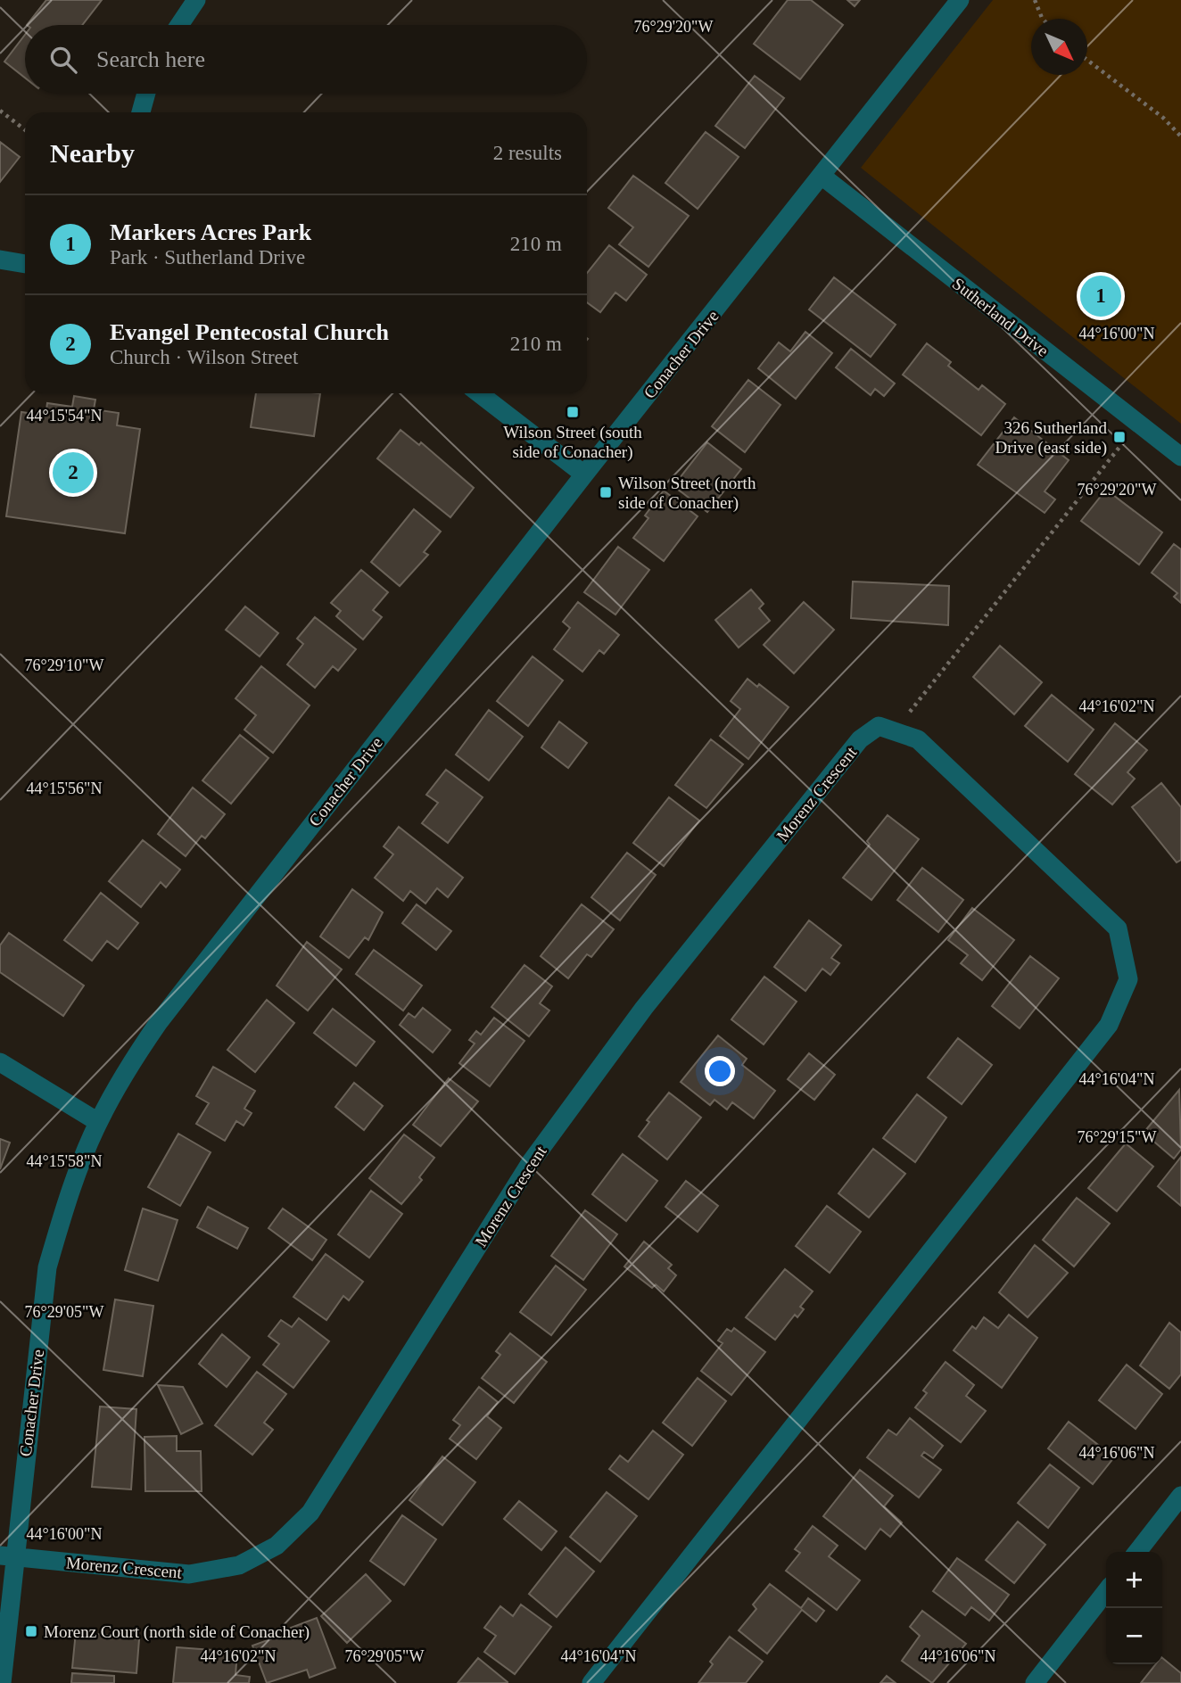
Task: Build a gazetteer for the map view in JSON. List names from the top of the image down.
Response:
{
  "streets": {
    "street": ["Sutherland Drive", "Conacher Drive", "Morenz Crescent"]
  },
  "crossings": [
    ["Sutherland Drive", "Conacher Drive"],
    ["Conacher Drive", "Morenz Crescent"]
  ],
  "places": {
    "transit": [
      "Wilson Street (south side of Conacher)",
      "326 Sutherland Drive (east side)",
      "Wilson Street (north side of Conacher)",
      "Morenz Court (north side of Conacher)"
    ]
  },
  "north": "bottom right",
  "page": {
    "search": "Search here",
    "heading": ["Nearby", "2 results"],
    "list": [
      {
        "mark": "1",
        "name": "Markers Acres Park",
        "note": "Park · Sutherland Drive",
        "value": "210 m"
      },
      {
        "mark": "2",
        "name": "Evangel Pentecostal Church",
        "note": "Church · Wilson Street",
        "value": "210 m"
      }
    ],
    "pins": ["1", "2"],
    "map_buttons": ["+", "−"]
  },
  "coordinates": [
    "76°29'20\"W",
    "44°16'00\"N",
    "44°15'54\"N",
    "76°29'10\"W",
    "44°16'02\"N",
    "44°15'56\"N",
    "44°16'04\"N",
    "76°29'15\"W",
    "44°15'58\"N",
    "76°29'05\"W",
    "44°16'06\"N"
  ]
}
